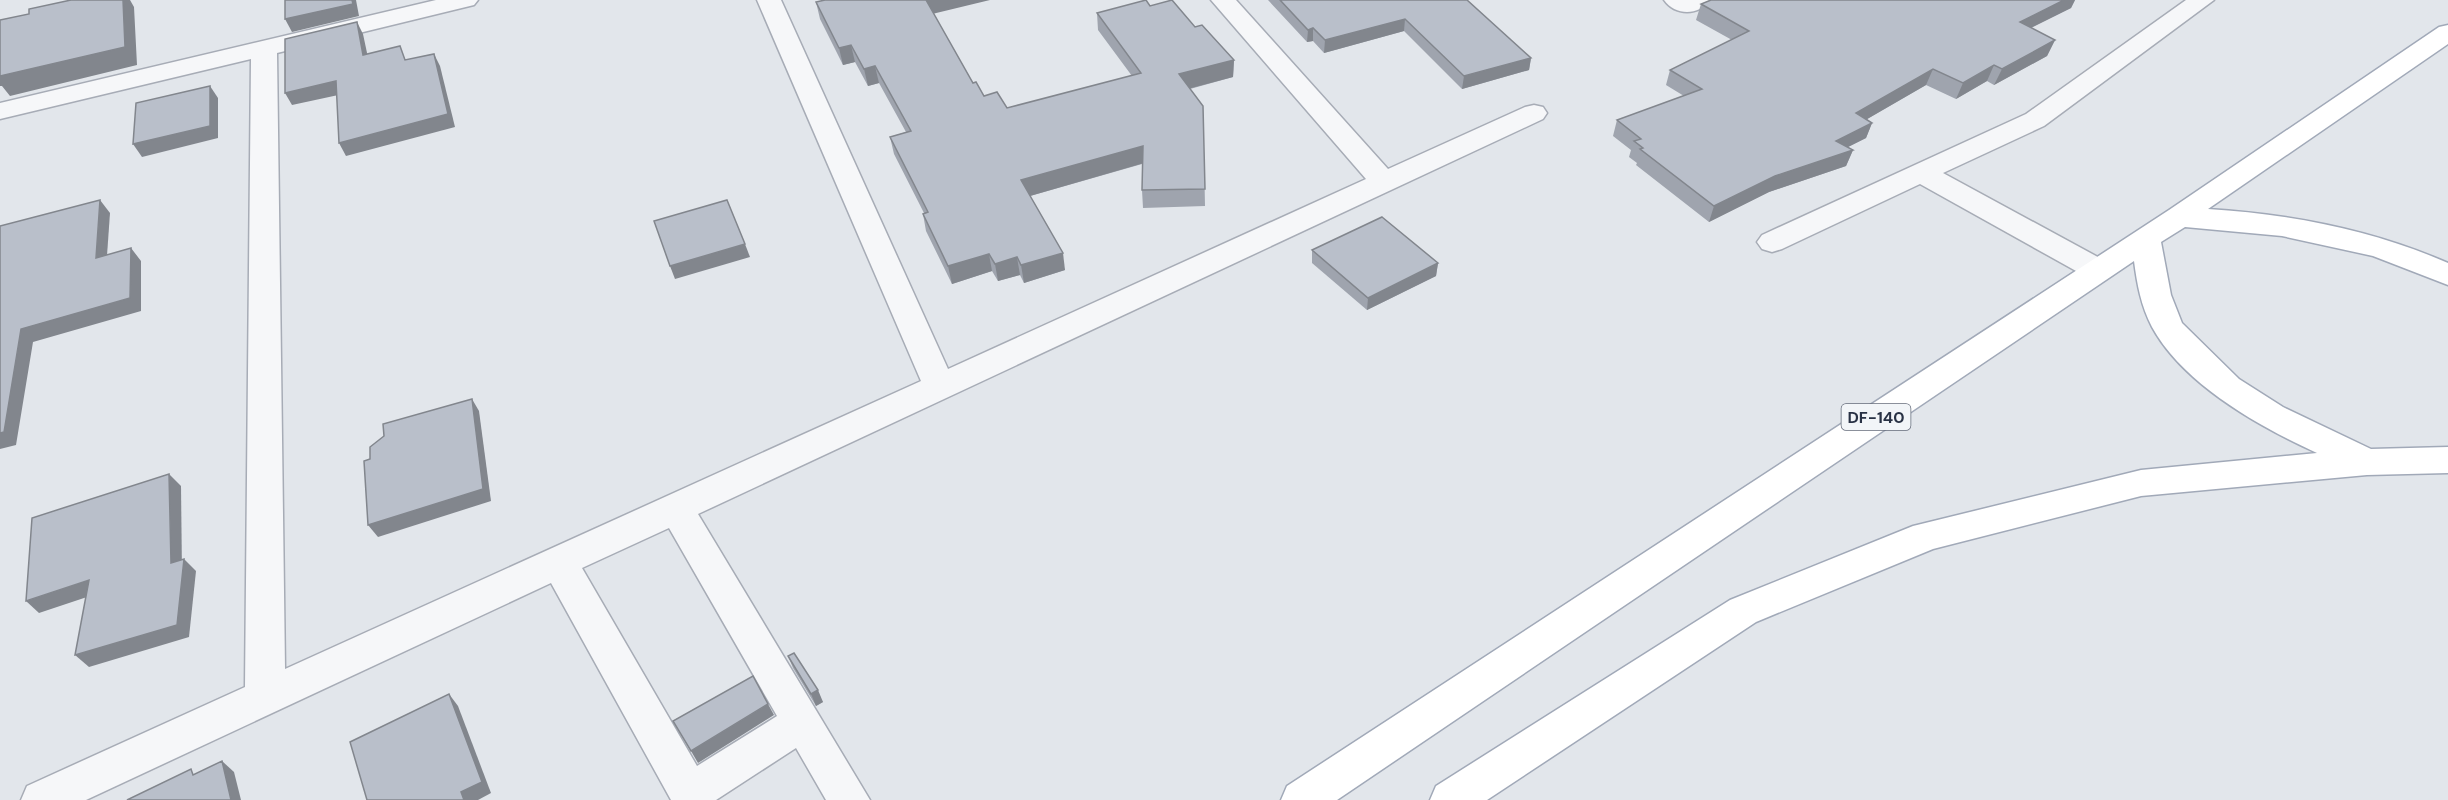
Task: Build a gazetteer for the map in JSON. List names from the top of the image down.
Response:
{
  "streets": {
    "main road": ["DF-140"]
  }
}
